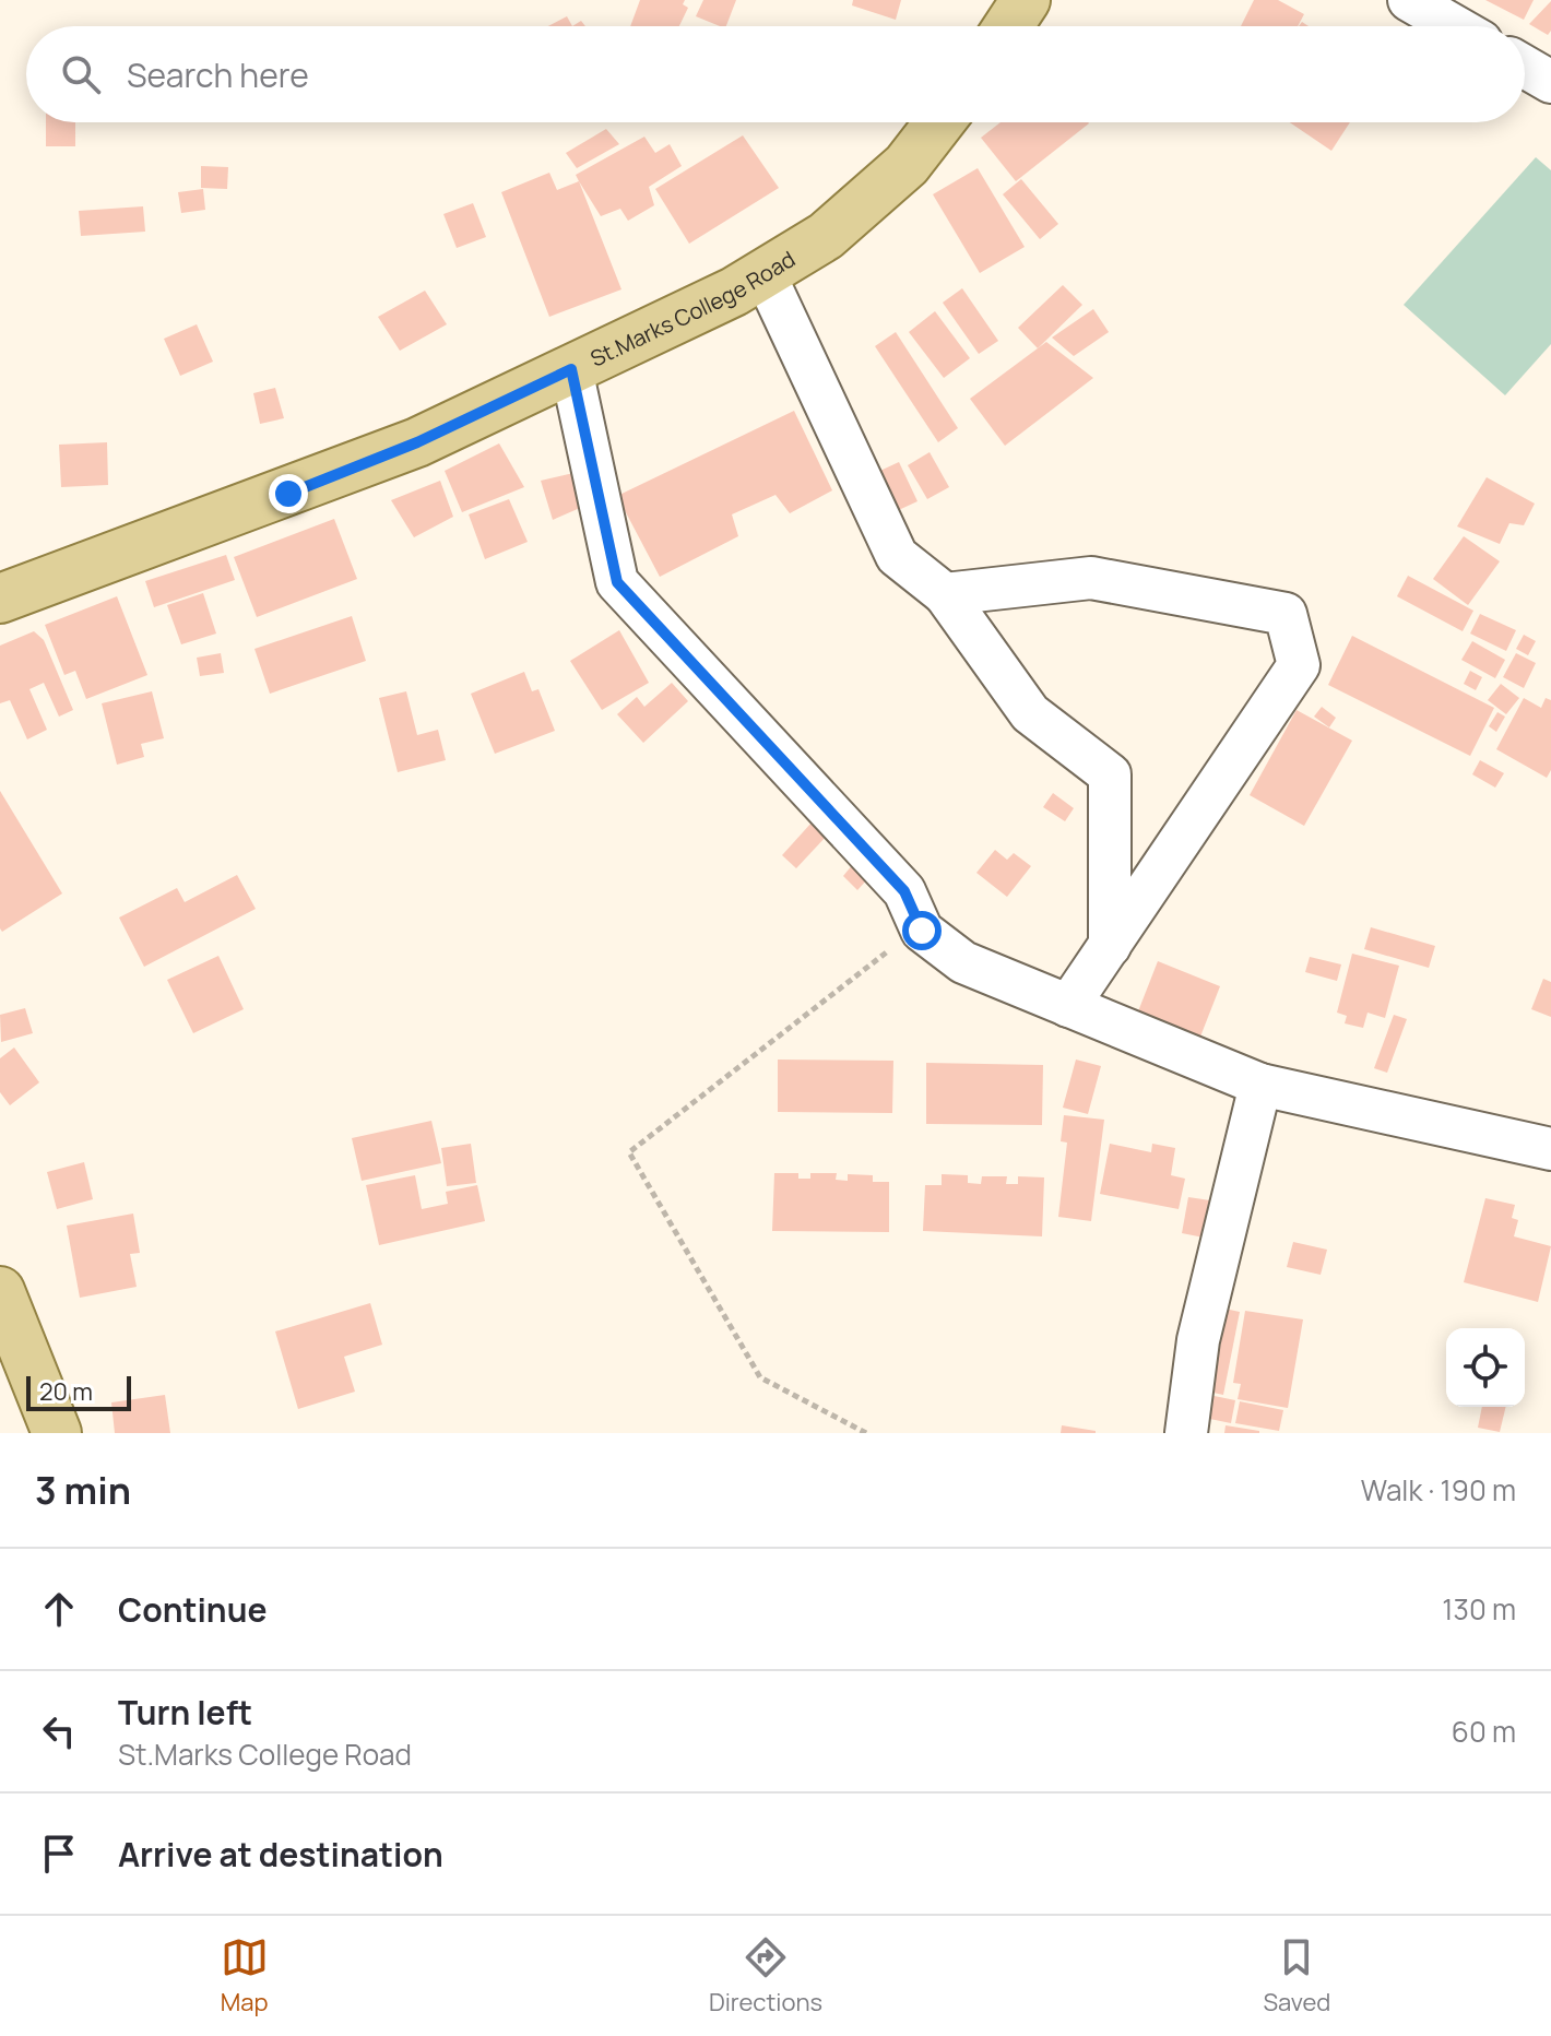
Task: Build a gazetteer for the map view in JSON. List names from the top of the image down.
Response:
{
  "streets": {
    "main road": ["St.Marks College Road"]
  },
  "scale_bar": "20 m",
  "page": {
    "search": "Search here",
    "scale": "20 m",
    "heading": ["3 min", "Walk · 190 m"],
    "list": [
      ["Continue", "130 m"],
      ["Turn left", "St.Marks College Road", "60 m"],
      "Arrive at destination"
    ],
    "nav": ["Map", "Directions", "Saved"]
  }
}
